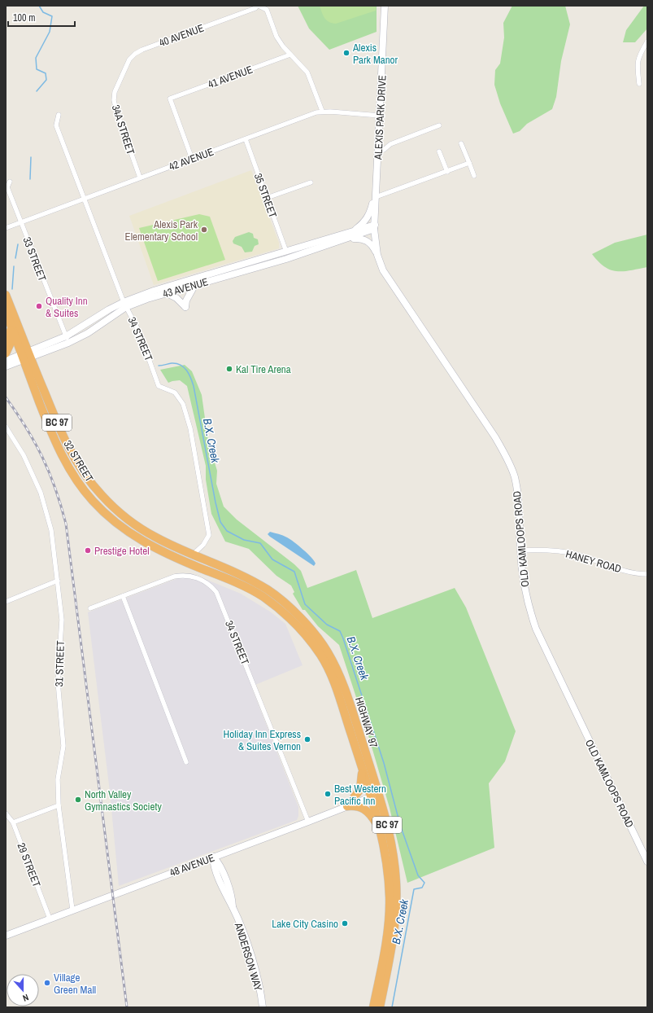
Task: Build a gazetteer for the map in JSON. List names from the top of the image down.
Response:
{
  "streets": {
    "highway": ["BC 97", "32 STREET", "HIGHWAY 97"],
    "street": [
      "40 AVENUE",
      "41 AVENUE",
      "ALEXIS PARK DRIVE",
      "34A STREET",
      "42 AVENUE",
      "35 STREET",
      "33 STREET",
      "43 AVENUE",
      "34 STREET",
      "OLD KAMLOOPS ROAD",
      "HANEY ROAD",
      "31 STREET",
      "29 STREET",
      "48 AVENUE",
      "ANDERSON WAY"
    ]
  },
  "crossings": [
    ["40 AVENUE", "34A STREET"],
    ["41 AVENUE", "42 AVENUE"],
    ["ALEXIS PARK DRIVE", "42 AVENUE"],
    ["ALEXIS PARK DRIVE", "43 AVENUE"],
    ["ALEXIS PARK DRIVE", "OLD KAMLOOPS ROAD"],
    ["34A STREET", "42 AVENUE"],
    ["42 AVENUE", "35 STREET"],
    ["42 AVENUE", "33 STREET"],
    ["42 AVENUE", "34 STREET"],
    ["35 STREET", "43 AVENUE"],
    ["33 STREET", "43 AVENUE"],
    ["43 AVENUE", "34 STREET"],
    ["43 AVENUE", "32 STREET"],
    ["43 AVENUE", "OLD KAMLOOPS ROAD"],
    ["34 STREET", "HIGHWAY 97"],
    ["34 STREET", "48 AVENUE"],
    ["32 STREET", "HIGHWAY 97"],
    ["OLD KAMLOOPS ROAD", "HANEY ROAD"],
    ["31 STREET", "48 AVENUE"],
    ["HIGHWAY 97", "48 AVENUE"],
    ["29 STREET", "48 AVENUE"],
    ["48 AVENUE", "ANDERSON WAY"]
  ],
  "water": ["B.X. Creek"],
  "places": [
    "Alexis Park Manor",
    "Alexis Park Elementary School",
    "Quality Inn & Suites",
    "Kal Tire Arena",
    "Prestige Hotel",
    "Holiday Inn Express & Suites Vernon",
    "Best Western Pacific Inn",
    "North Valley Gymnastics Society",
    "Lake City Casino",
    "Village Green Mall"
  ],
  "scale_bar": "100 m",
  "north": "bottom"
}
